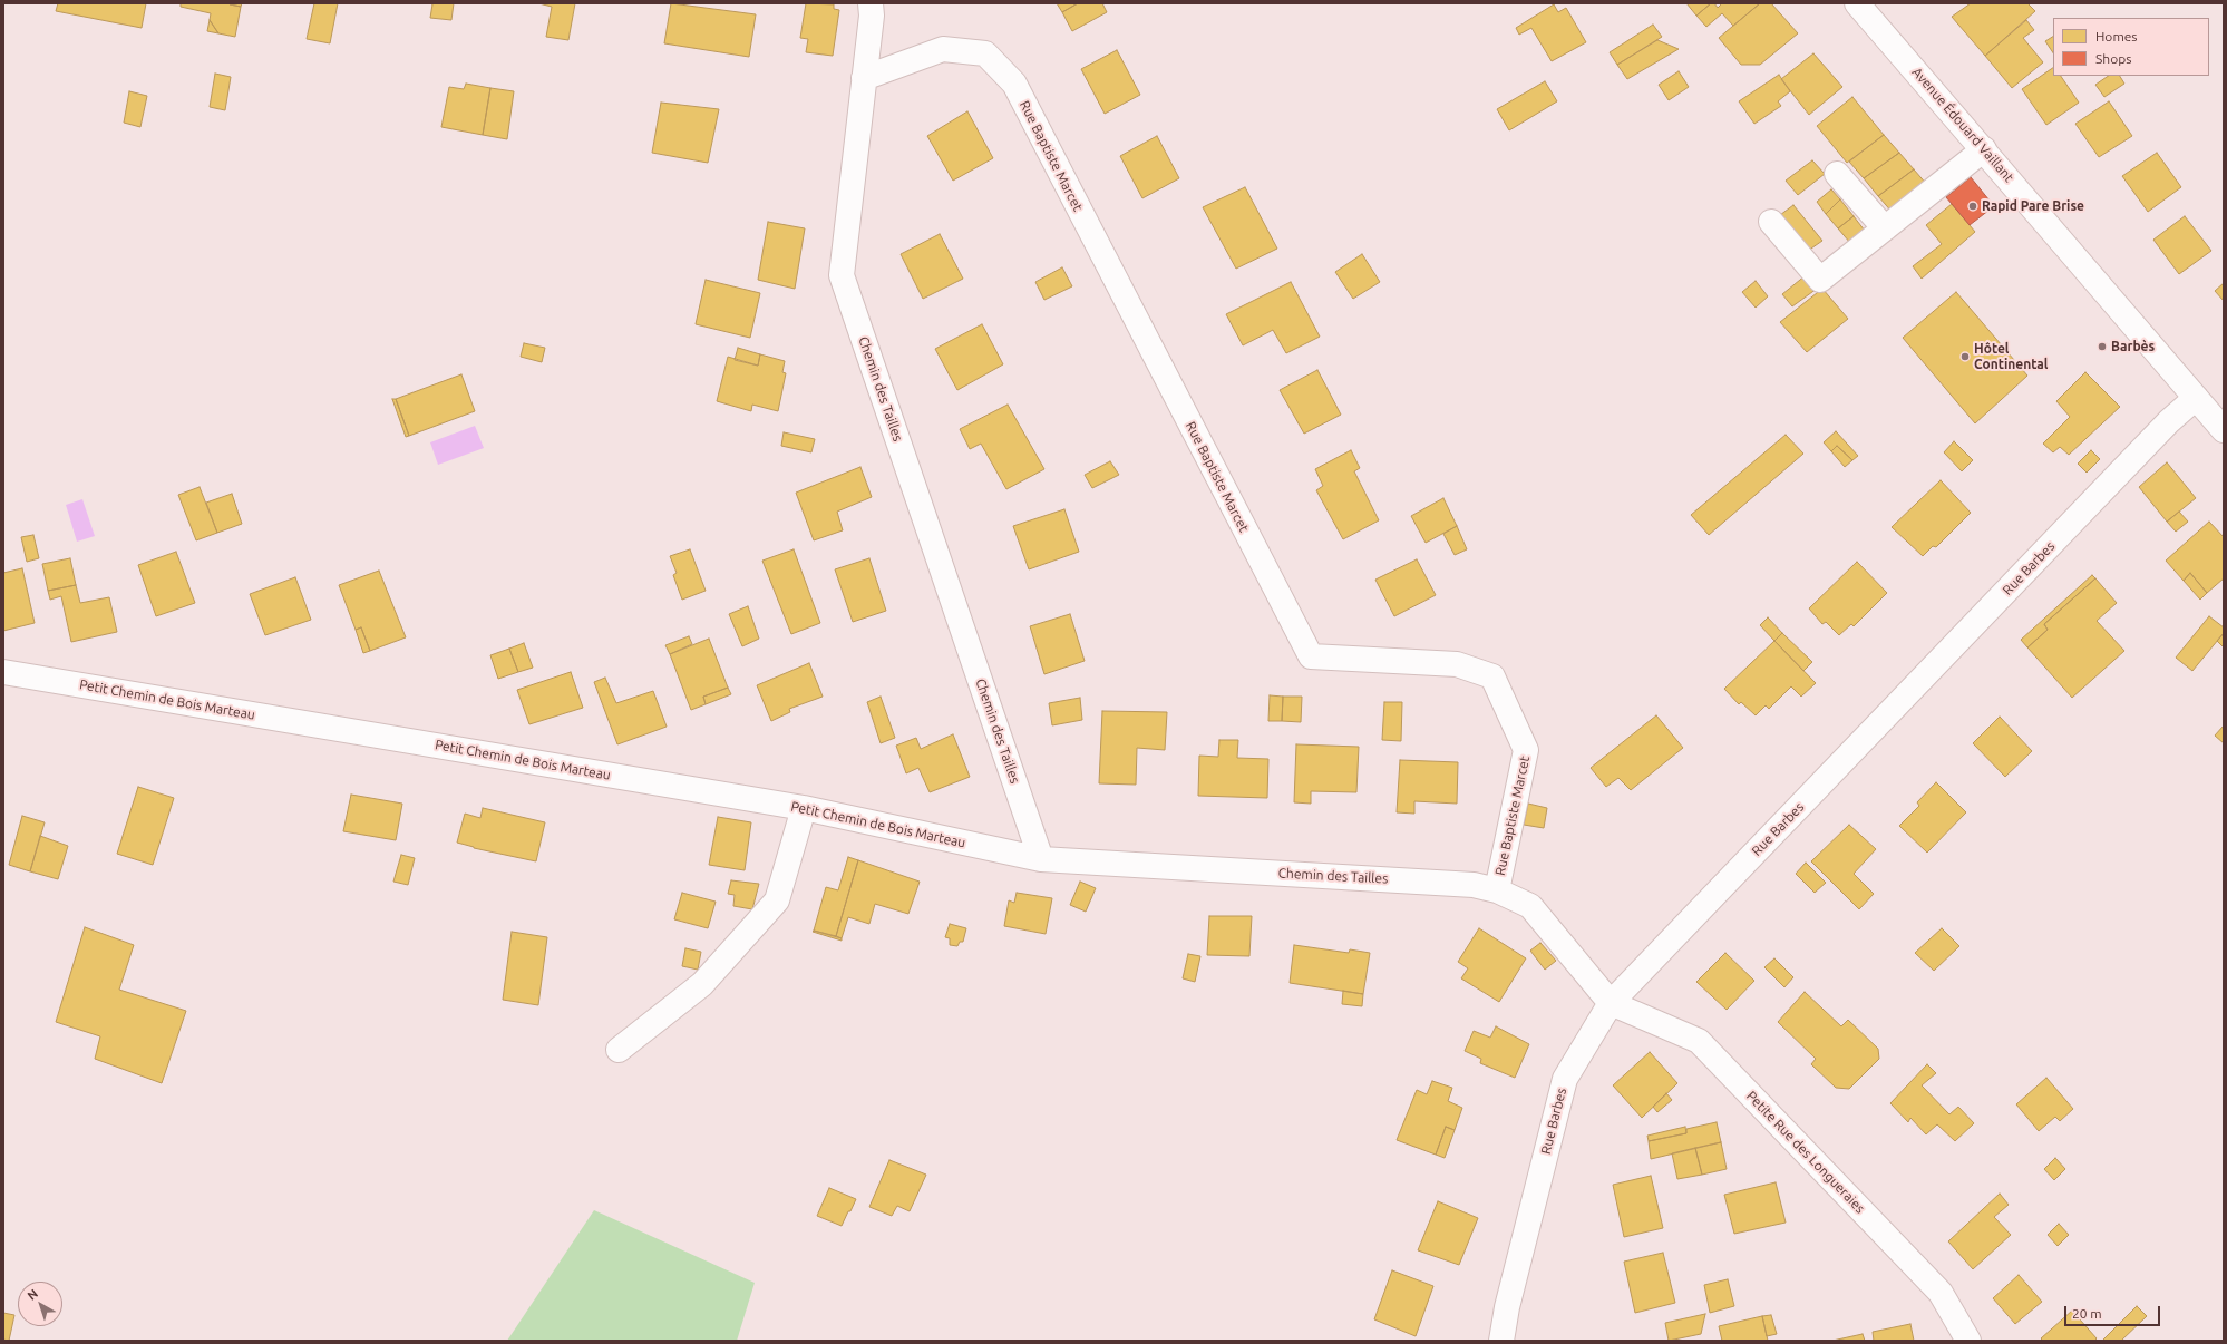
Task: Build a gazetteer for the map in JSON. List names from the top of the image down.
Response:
{
  "streets": {
    "street": [
      "Avenue Édouard Vaillant",
      "Rue Baptiste Marcet",
      "Chemin des Tailles",
      "Rue Barbes",
      "Petit Chemin de Bois Marteau",
      "Petite Rue des Longueraies"
    ]
  },
  "crossings": [
    ["Avenue Édouard Vaillant", "Rue Barbes"],
    ["Rue Baptiste Marcet", "Chemin des Tailles"],
    ["Chemin des Tailles", "Rue Barbes"],
    ["Chemin des Tailles", "Petit Chemin de Bois Marteau"],
    ["Chemin des Tailles", "Petite Rue des Longueraies"],
    ["Rue Barbes", "Petite Rue des Longueraies"]
  ],
  "places": ["Rapid Pare Brise", "Barbès", "Hôtel Continental"],
  "legend": ["Homes", "Shops"],
  "scale_bar": "20 m",
  "north": "top left"
}
